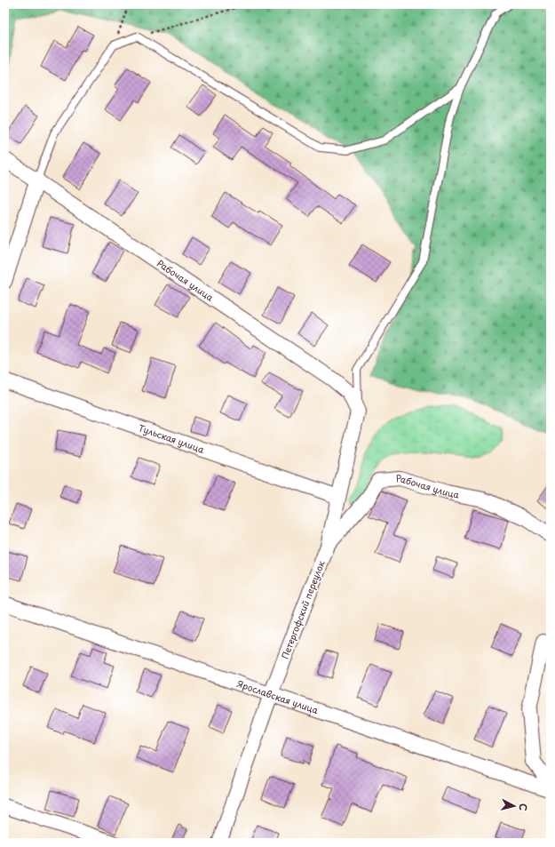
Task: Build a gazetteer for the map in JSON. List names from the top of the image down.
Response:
{
  "streets": {
    "street": [
      "Рабочая улица",
      "Тульская улица",
      "Петергофский переулок",
      "Ярославская улица"
    ]
  },
  "crossings": [
    ["Рабочая улица", "Петергофский переулок"],
    ["Тульская улица", "Петергофский переулок"],
    ["Петергофский переулок", "Ярославская улица"]
  ],
  "north": "right"
}
